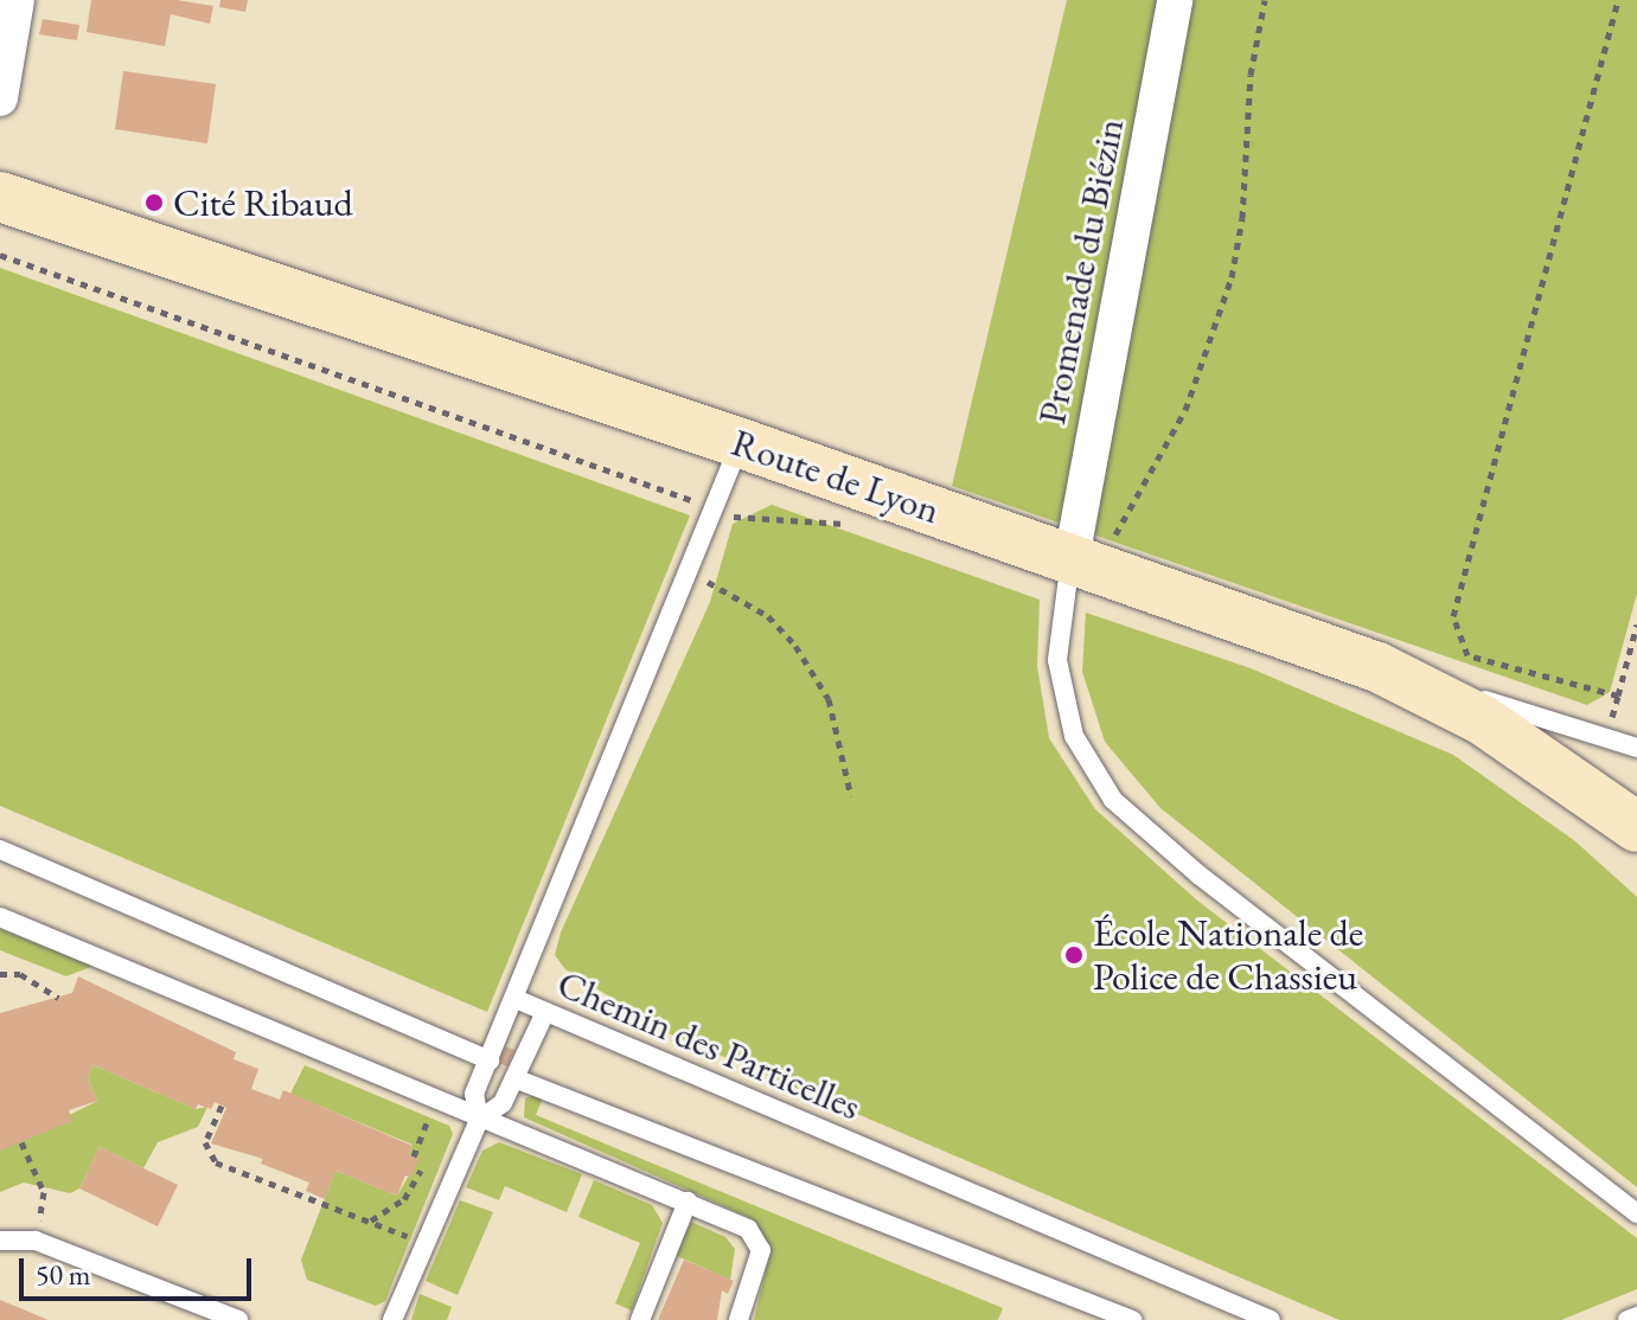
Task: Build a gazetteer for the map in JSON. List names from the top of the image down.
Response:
{
  "streets": {
    "main road": ["Route de Lyon"],
    "street": ["Promenade du Biézin"],
    "lane": ["Chemin des Particelles"]
  },
  "crossings": [
    ["Promenade du Biézin", "Route de Lyon"],
    ["Route de Lyon", "Chemin des Particelles"]
  ],
  "places": ["Cité Ribaud", "École Nationale de Police de Chassieu"],
  "scale_bar": "50 m"
}
